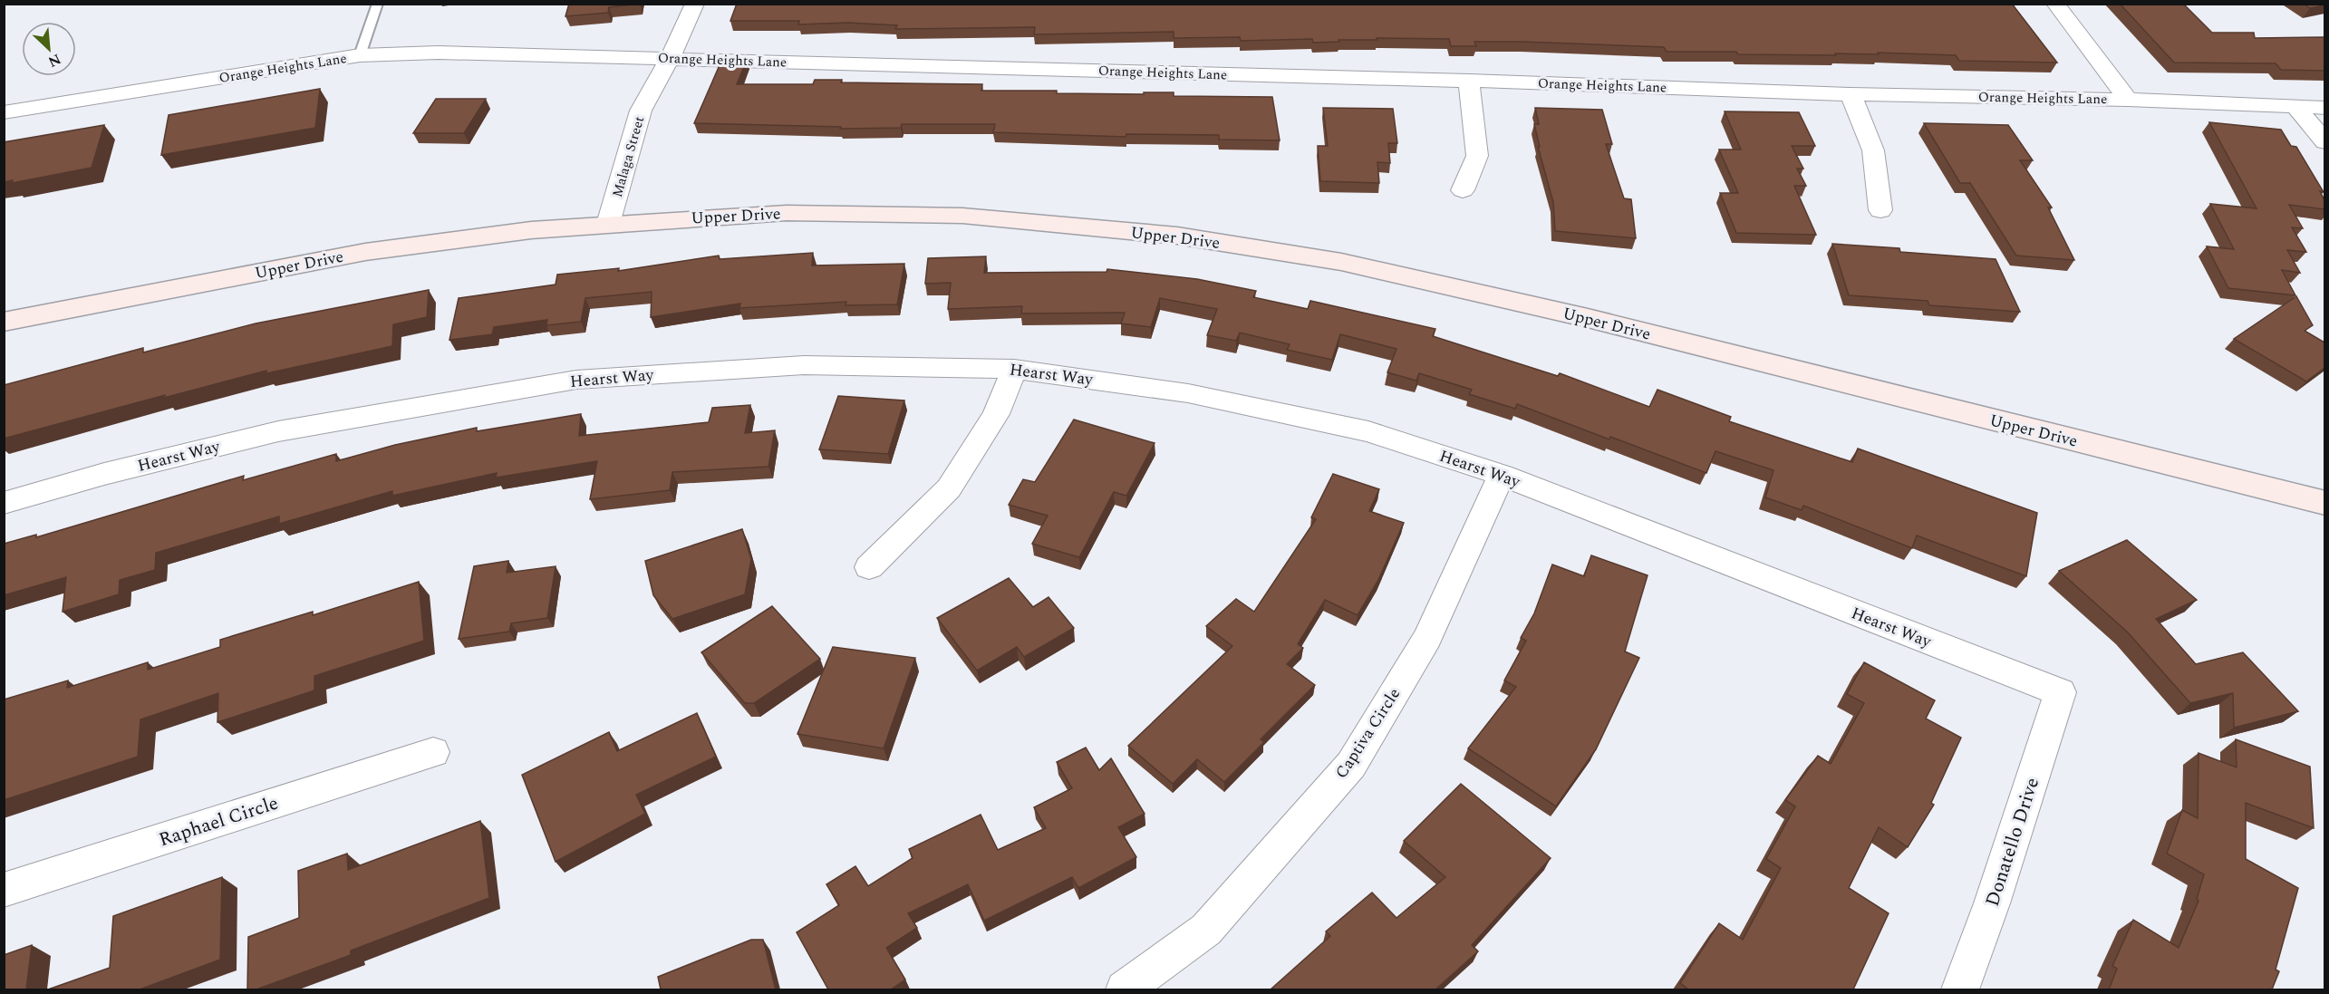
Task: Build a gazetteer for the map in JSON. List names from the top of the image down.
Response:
{
  "streets": {
    "main road": ["Upper Drive"],
    "street": [
      "Orange Heights Lane",
      "Malaga Street",
      "Hearst Way",
      "Captiva Circle",
      "Raphael Circle",
      "Donatello Drive"
    ]
  },
  "crossings": [
    ["Orange Heights Lane", "Malaga Street"],
    ["Malaga Street", "Upper Drive"],
    ["Hearst Way", "Captiva Circle"],
    ["Hearst Way", "Donatello Drive"]
  ],
  "north": "bottom right"
}
